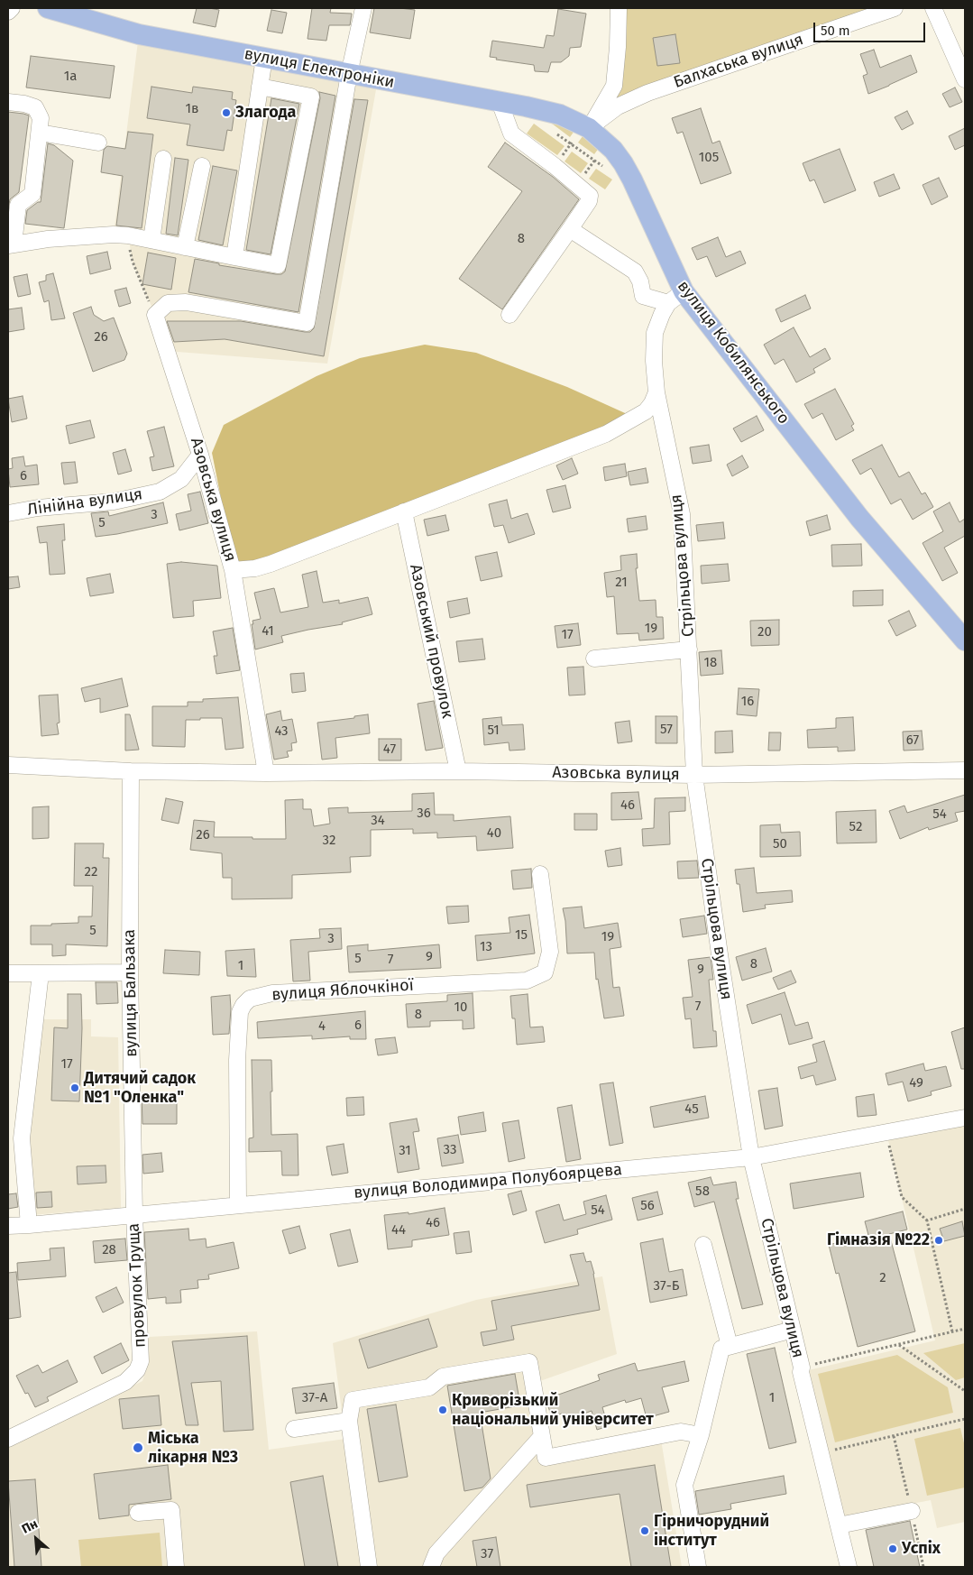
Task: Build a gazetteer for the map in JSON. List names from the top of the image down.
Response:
{
  "streets": {
    "main road": ["вулиця Електроніки", "вулиця Кобилянського"],
    "street": [
      "Балхаська вулиця",
      "Азовська вулиця",
      "Лінійна вулиця",
      "Стрільцова вулиця",
      "Азовський провулок",
      "вулиця Яблочкіної",
      "вулиця Бальзака",
      "вулиця Володимира Полубоярцева",
      "провулок Труща"
    ]
  },
  "crossings": [
    ["Балхаська вулиця", "вулиця Електроніки"],
    ["Балхаська вулиця", "вулиця Кобилянського"],
    ["вулиця Електроніки", "вулиця Кобилянського"],
    ["вулиця Кобилянського", "Стрільцова вулиця"],
    ["Азовська вулиця", "Лінійна вулиця"],
    ["Азовська вулиця", "Стрільцова вулиця"],
    ["Азовська вулиця", "Азовський провулок"],
    ["Азовська вулиця", "вулиця Бальзака"],
    ["Стрільцова вулиця", "вулиця Володимира Полубоярцева"],
    ["вулиця Яблочкіної", "вулиця Володимира Полубоярцева"],
    ["вулиця Бальзака", "вулиця Володимира Полубоярцева"],
    ["вулиця Бальзака", "провулок Труща"],
    ["вулиця Володимира Полубоярцева", "провулок Труща"]
  ],
  "places": [
    "Злагода",
    "Дитячий садок №1 \"Оленка\"",
    "Гімназія №22",
    "Криворізький національний університет",
    "Міська лікарня №3",
    "Гірничорудний інститут",
    "Успіх"
  ],
  "house_numbers": [
    "1а",
    "1в",
    "105",
    "8",
    "26",
    "6",
    "3",
    "5",
    "21",
    "19",
    "41",
    "20",
    "17",
    "18",
    "16",
    "57",
    "51",
    "43",
    "67",
    "47",
    "46",
    "36",
    "54",
    "34",
    "52",
    "40",
    "26",
    "32",
    "50",
    "22",
    "5",
    "15",
    "19",
    "3",
    "13",
    "9",
    "5",
    "7",
    "8",
    "1",
    "9",
    "7",
    "10",
    "8",
    "6",
    "4",
    "17",
    "49",
    "45",
    "33",
    "31",
    "58",
    "56",
    "54",
    "46",
    "44",
    "28",
    "2",
    "37-Б",
    "37-А",
    "1",
    "37"
  ],
  "scale_bar": "50 m",
  "north": "top left"
}
